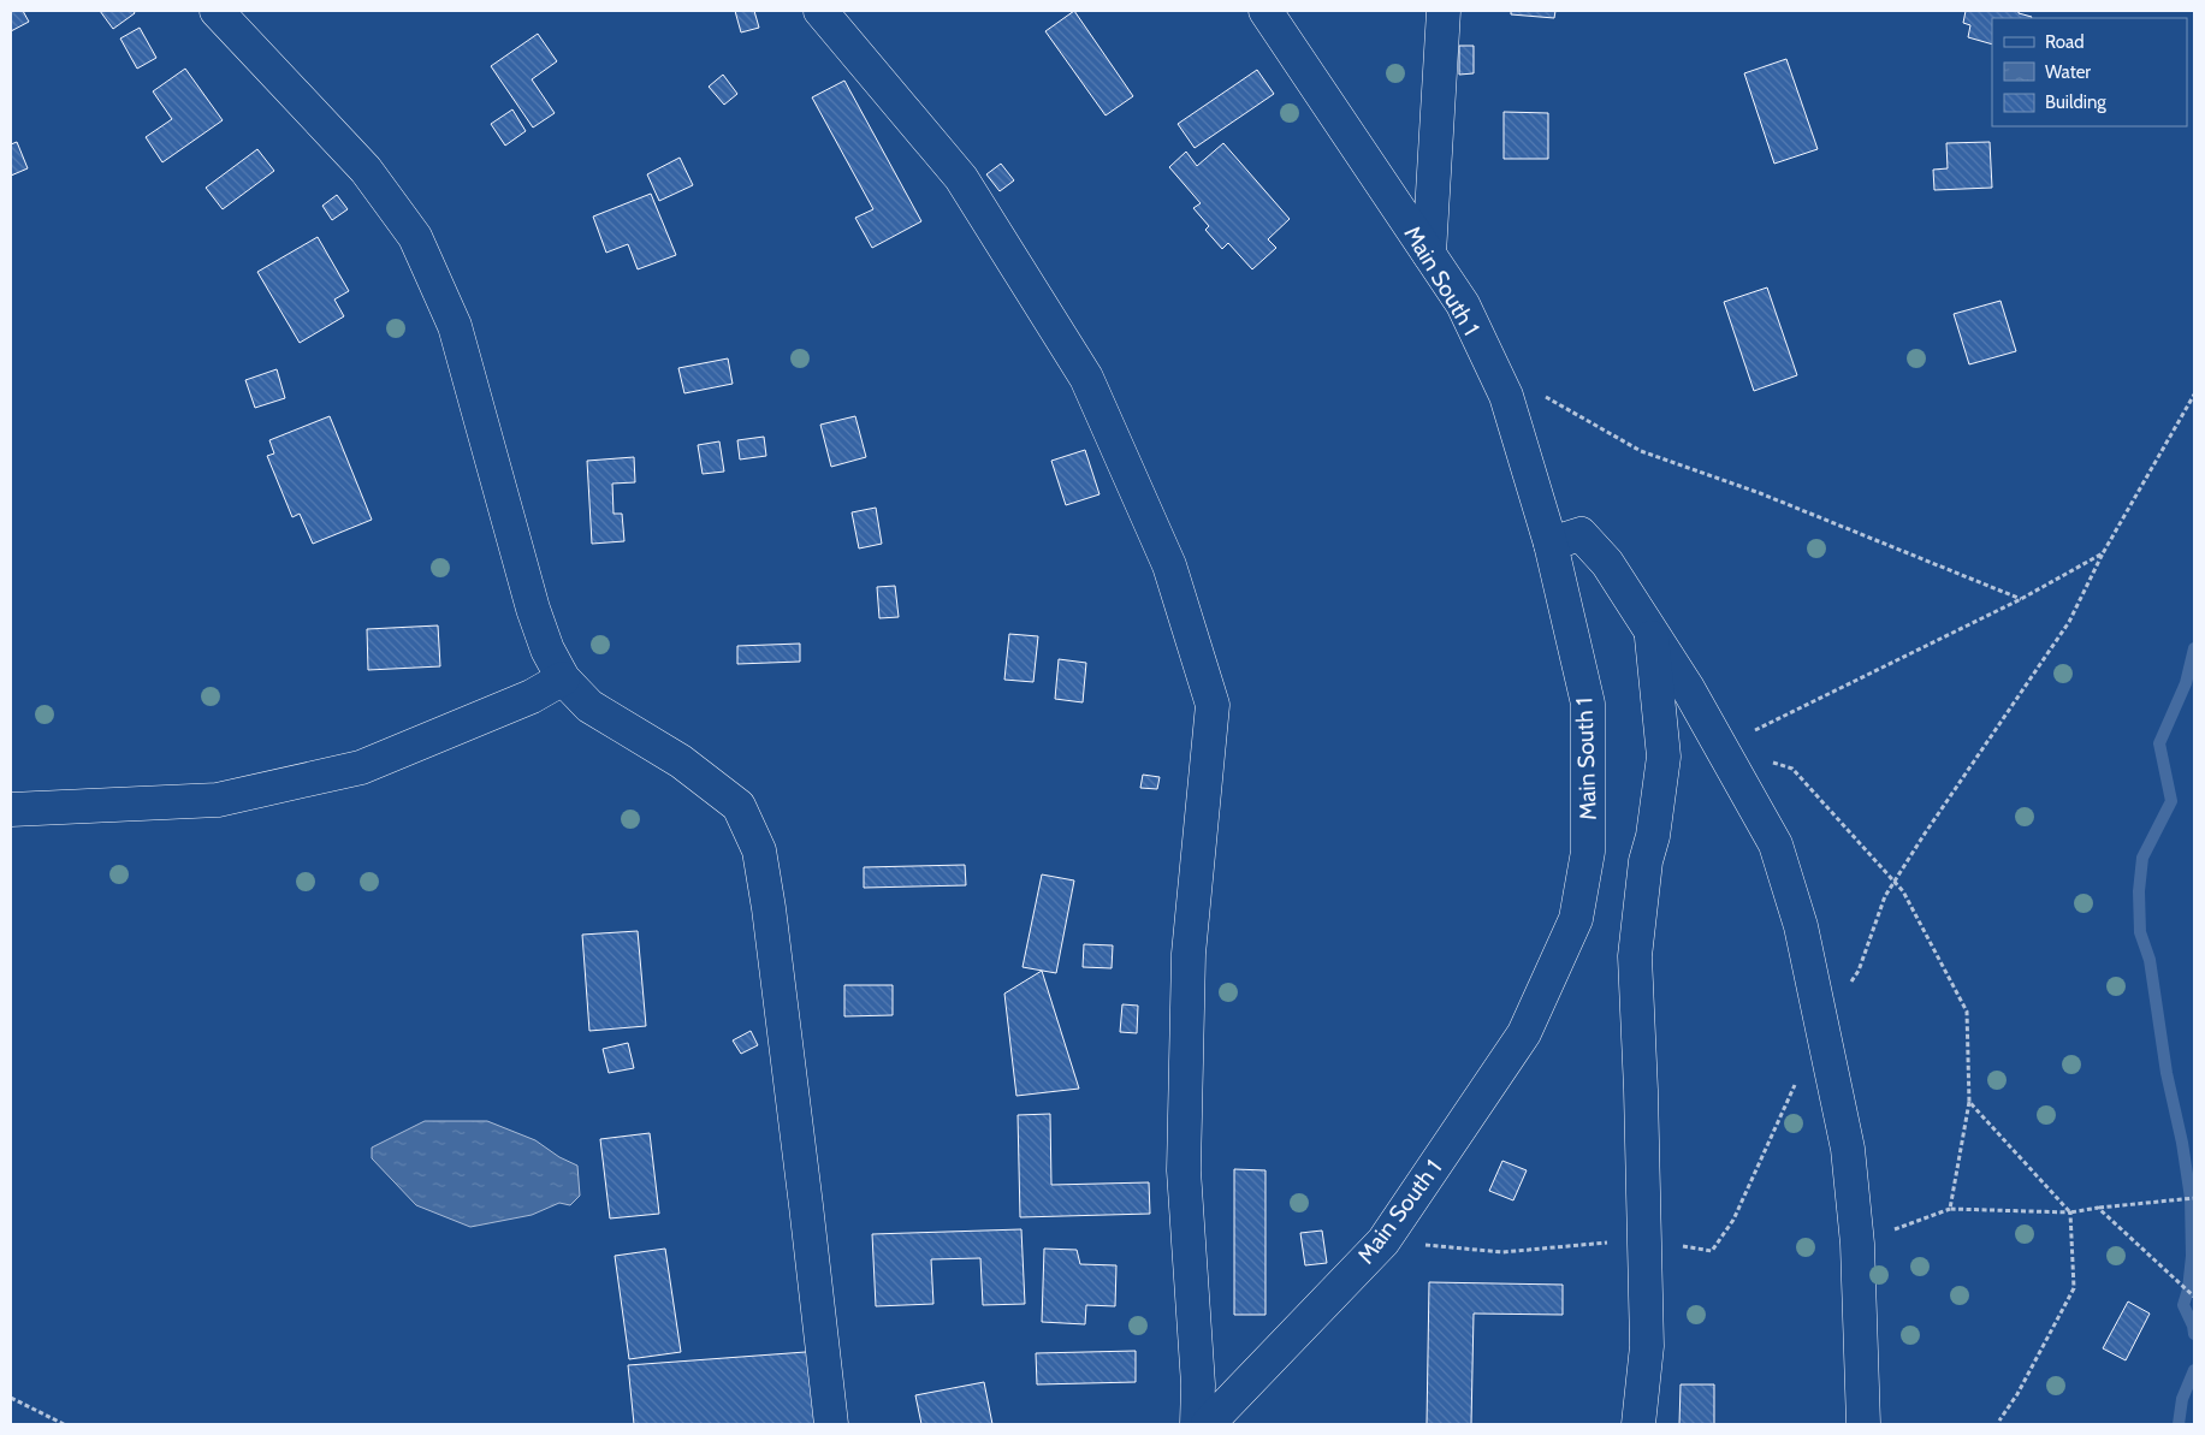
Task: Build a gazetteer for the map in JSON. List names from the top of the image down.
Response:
{
  "streets": {
    "street": ["Main South 1"]
  },
  "legend": ["Road", "Water", "Building"]
}
